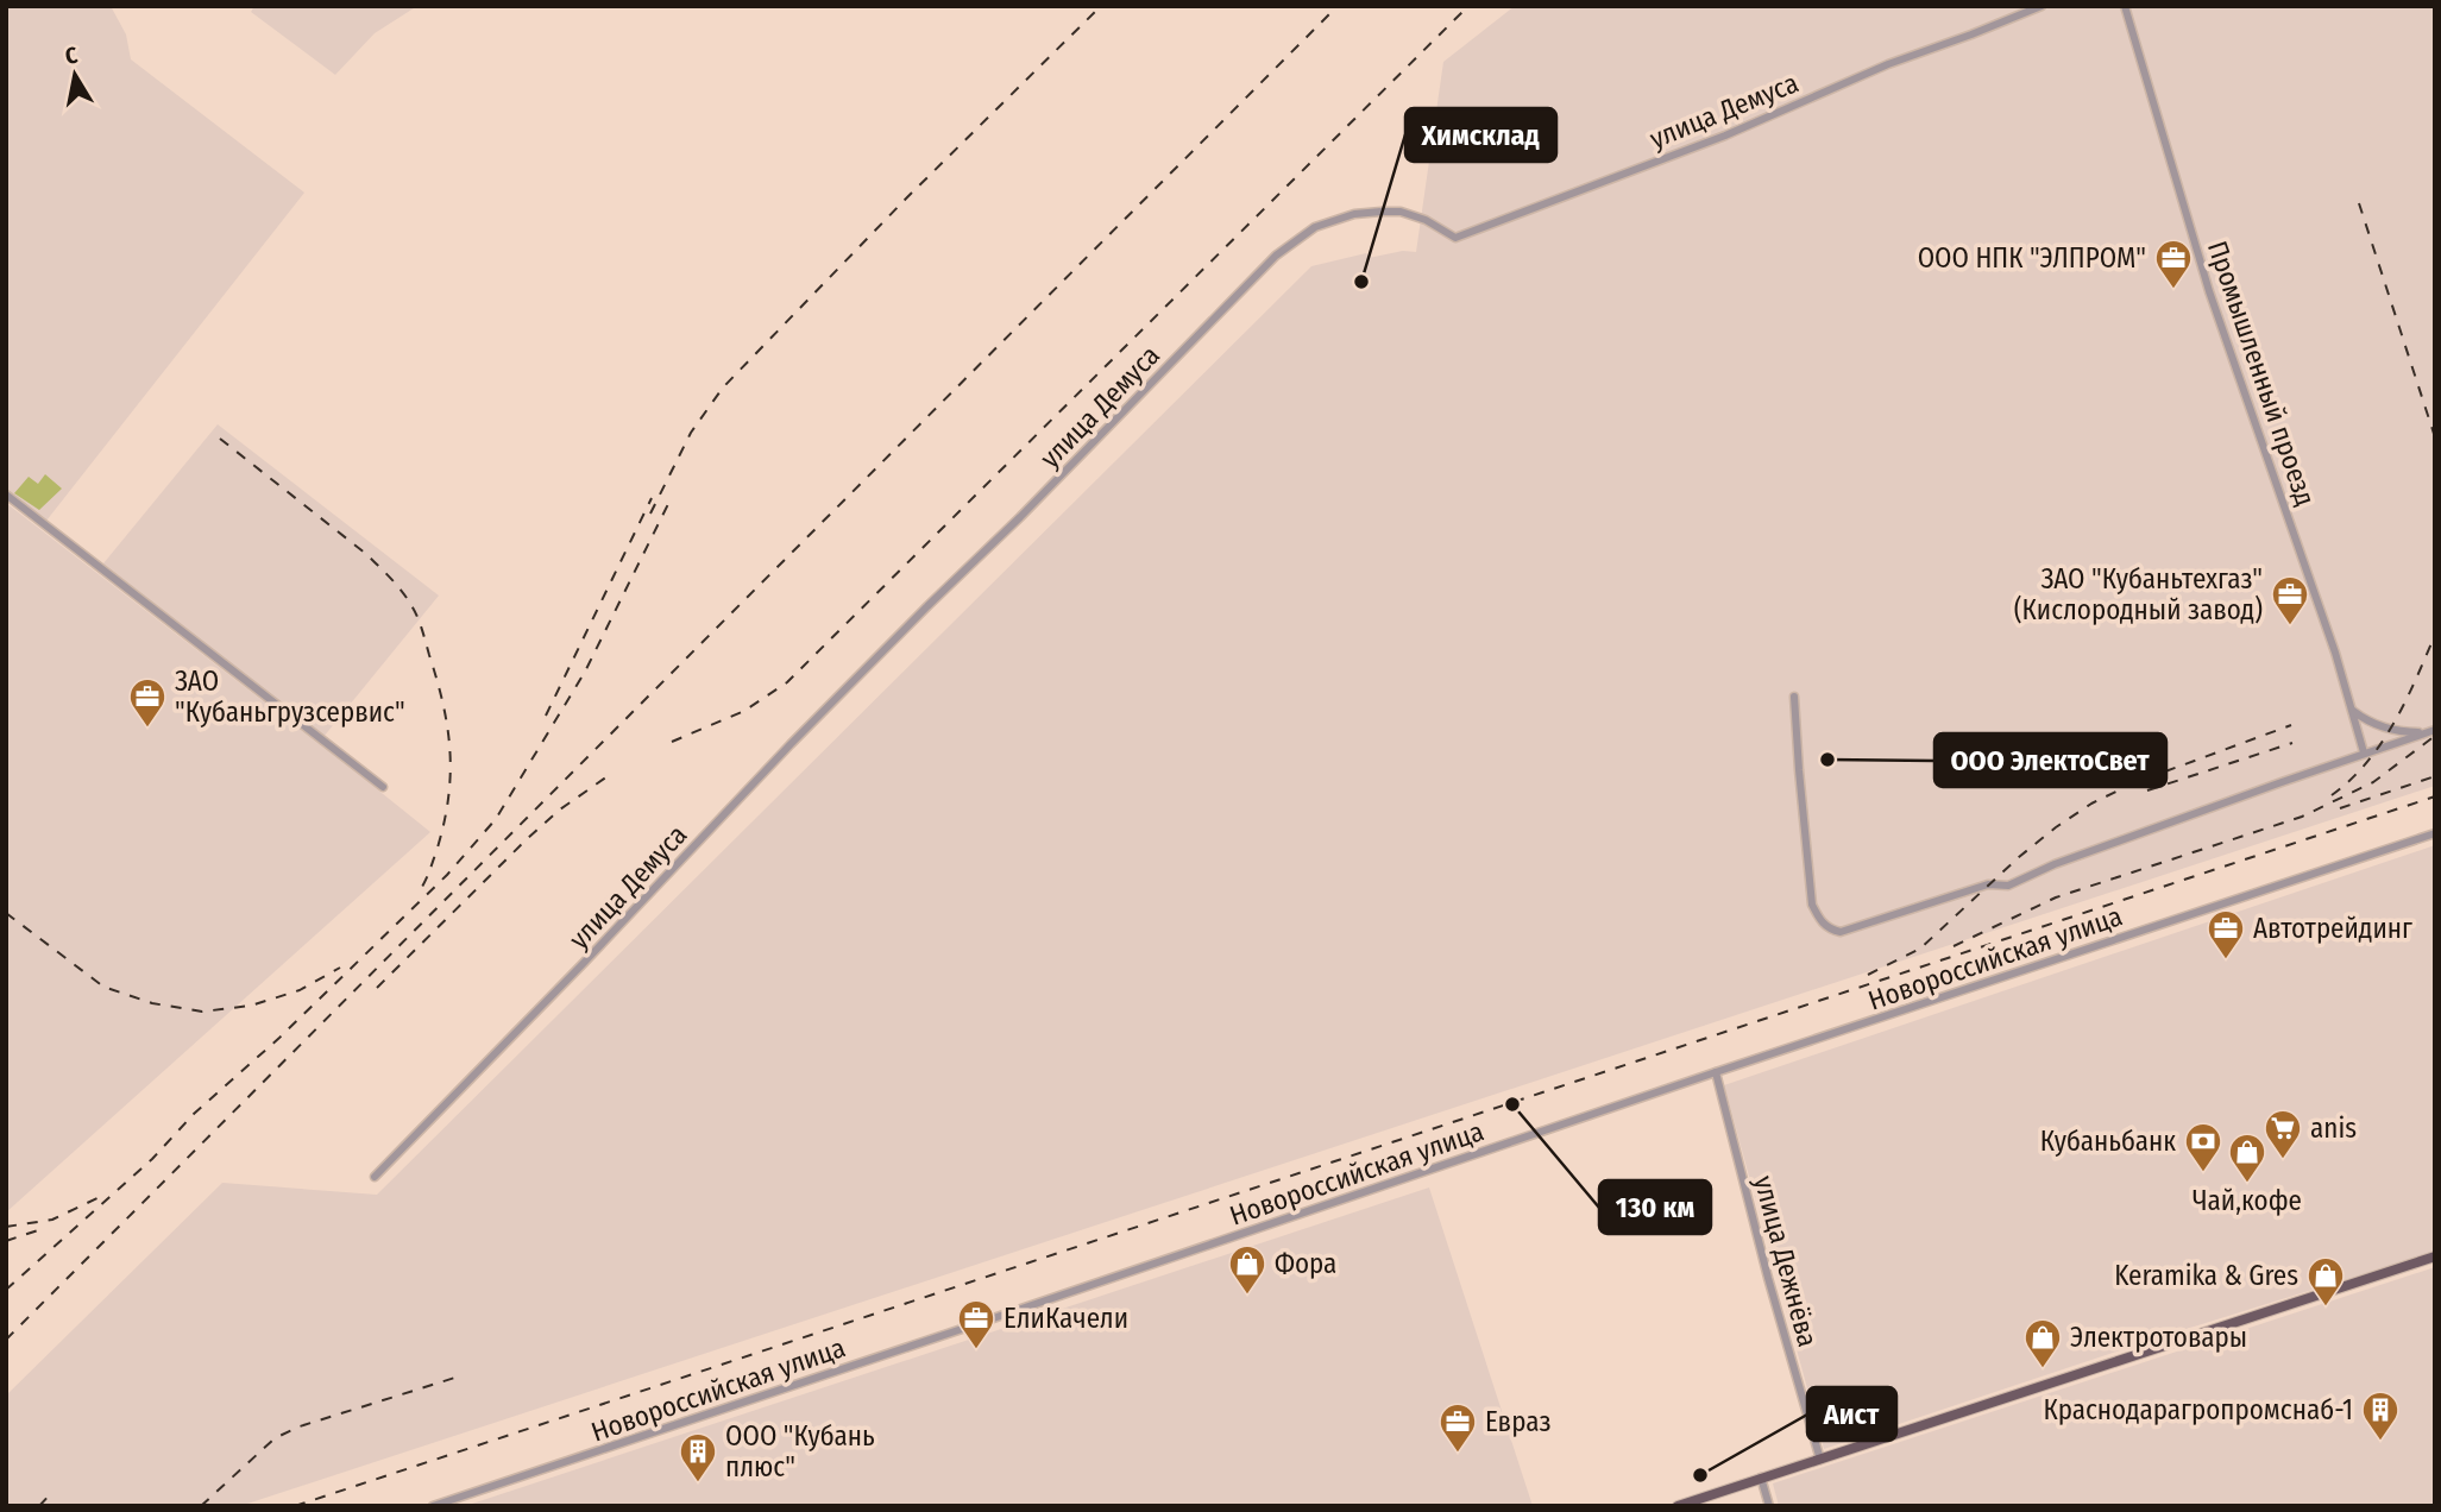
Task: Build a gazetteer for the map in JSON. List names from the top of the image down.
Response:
{
  "streets": {
    "street": [
      "улица Демуса",
      "Промышленный проезд",
      "Новороссийская улица",
      "улица Дежнёва"
    ]
  },
  "crossings": [
    ["Новороссийская улица", "улица Дежнёва"]
  ],
  "places": {
    "other": [
      "Химсклад",
      "ООО ЭлектоСвет",
      "130 км",
      "Аист"
    ],
    "office": [
      "ООО НПК \"ЭЛПРОМ\"",
      "ЗАО \"Кубаньтехгаз\" (Кислородный завод)",
      "ЗАО \"Кубаньгрузсервис\"",
      "Автотрейдинг",
      "ЕлиКачели",
      "Евраз"
    ],
    "supermarket": ["anis"],
    "bank": ["Кубаньбанк"],
    "shop": [
      "Чай,кофе",
      "Фора",
      "Keramika & Gres",
      "Электротовары"
    ],
    "building": ["Краснодарагропромснаб-1", "ООО \"Кубань плюс\""]
  },
  "north": "top"
}
